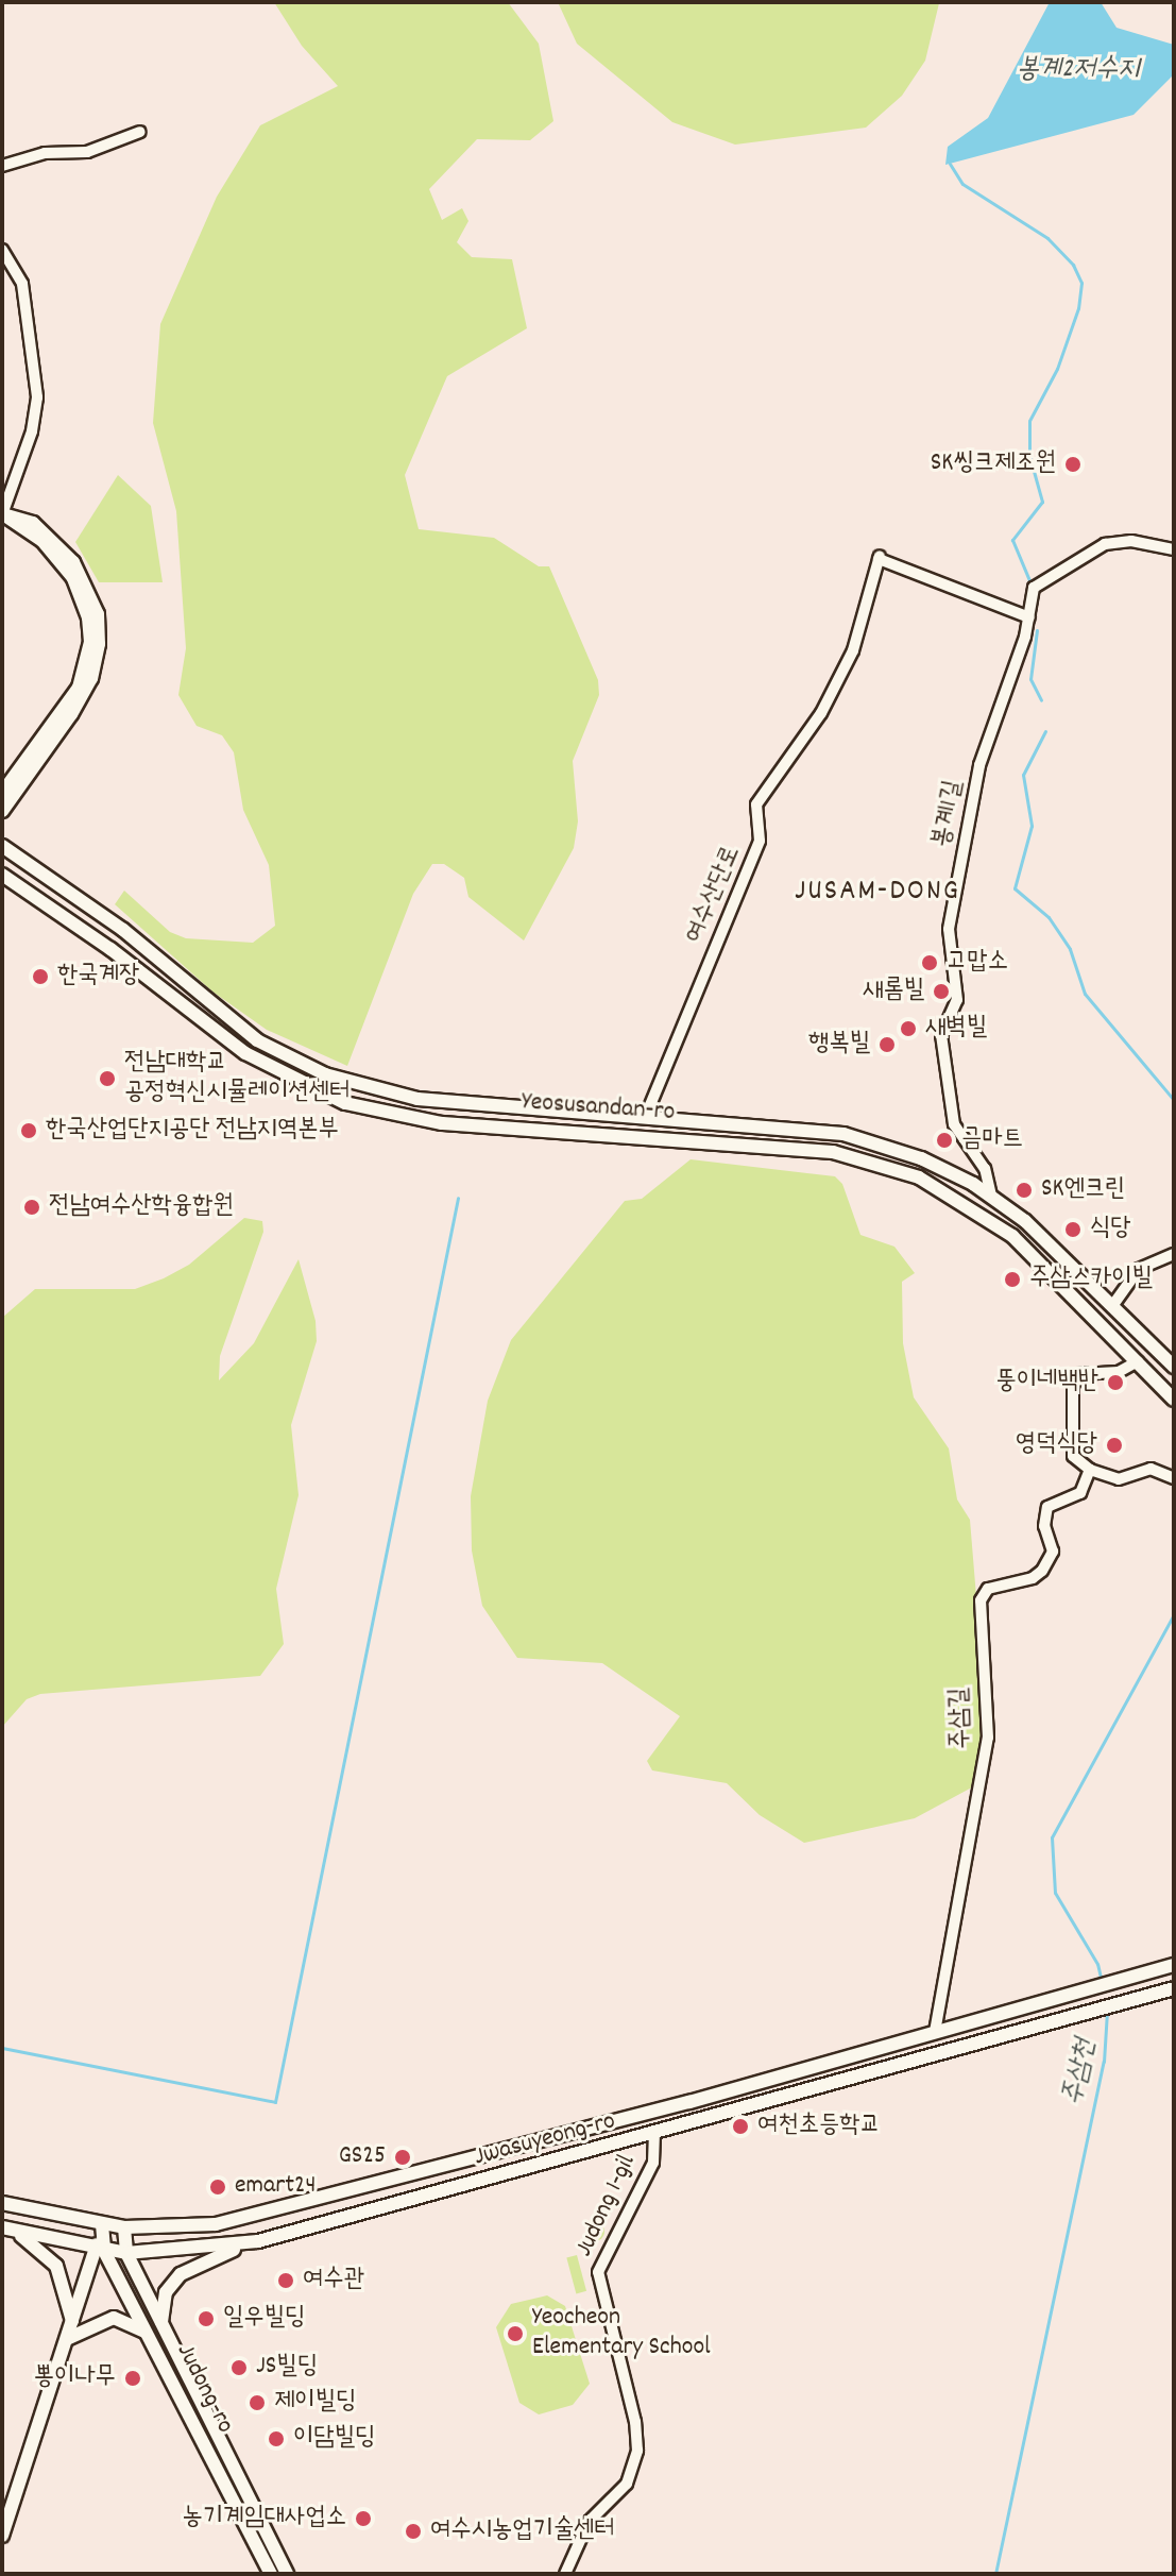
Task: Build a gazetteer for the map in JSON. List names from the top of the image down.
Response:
{
  "streets": {
    "street": [
      "봉계1길",
      "여수산단로",
      "Yeosusandan-ro",
      "주삼길",
      "Jwasuyeong-ro",
      "Judong 1-gil",
      "Judong-ro"
    ]
  },
  "crossings": [
    ["봉계1길", "여수산단로"],
    ["봉계1길", "Yeosusandan-ro"],
    ["여수산단로", "Yeosusandan-ro"],
    ["주삼길", "Jwasuyeong-ro"],
    ["Jwasuyeong-ro", "Judong 1-gil"],
    ["Jwasuyeong-ro", "Judong-ro"]
  ],
  "districts": ["JUSAM-DONG"],
  "water": ["봉계2저수지", "주삼천"],
  "places": [
    "SK씽크제조원",
    "고맙소",
    "한국계장",
    "새롬빌",
    "새벽빌",
    "행복빌",
    "전남대학교 공정혁신시뮬레이션센터",
    "한국산업단지공단 전남지역본부",
    "금마트",
    "SK엔크린",
    "전남여수산학융합원",
    "식당",
    "주삼스카이빌",
    "뚱이네백반",
    "영덕식당",
    "여천초등학교",
    "GS25",
    "emart24",
    "여수관",
    "일우빌딩",
    "Yeocheon Elementary School",
    "JS빌딩",
    "뽕이나무",
    "제이빌딩",
    "이담빌딩",
    "농기계임대사업소",
    "여수시농업기술센터"
  ]
}
